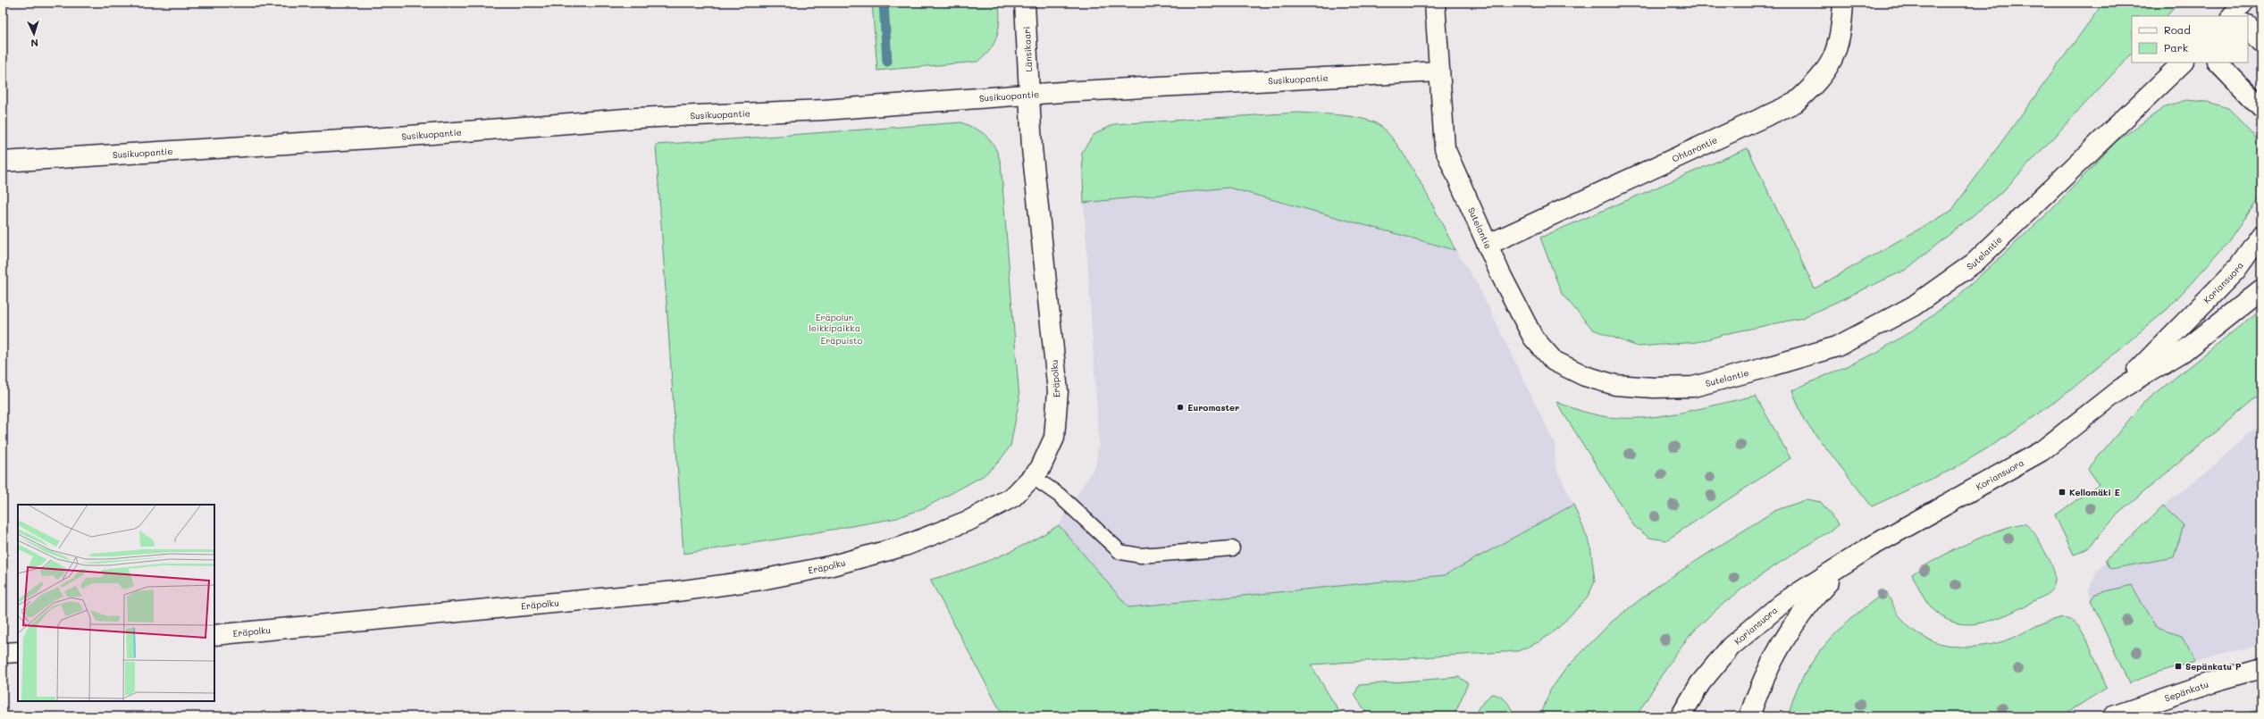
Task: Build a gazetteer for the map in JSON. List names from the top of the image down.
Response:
{
  "streets": {
    "street": [
      "Länsikaari",
      "Susikuopantie",
      "Ohtarontie",
      "Sutelantie",
      "Koriansuora",
      "Eräpolku",
      "Sepänkatu"
    ]
  },
  "crossings": [
    ["Länsikaari", "Susikuopantie"],
    ["Länsikaari", "Eräpolku"],
    ["Susikuopantie", "Sutelantie"],
    ["Susikuopantie", "Eräpolku"],
    ["Ohtarontie", "Sutelantie"]
  ],
  "parks": ["Eräpolun leikkipaikka", "Eräpuisto"],
  "places": {
    "other": ["Euromaster"],
    "transit": ["Kellomäki E", "Sepänkatu P"]
  },
  "legend": ["Road", "Park"],
  "north": "bottom"
}
